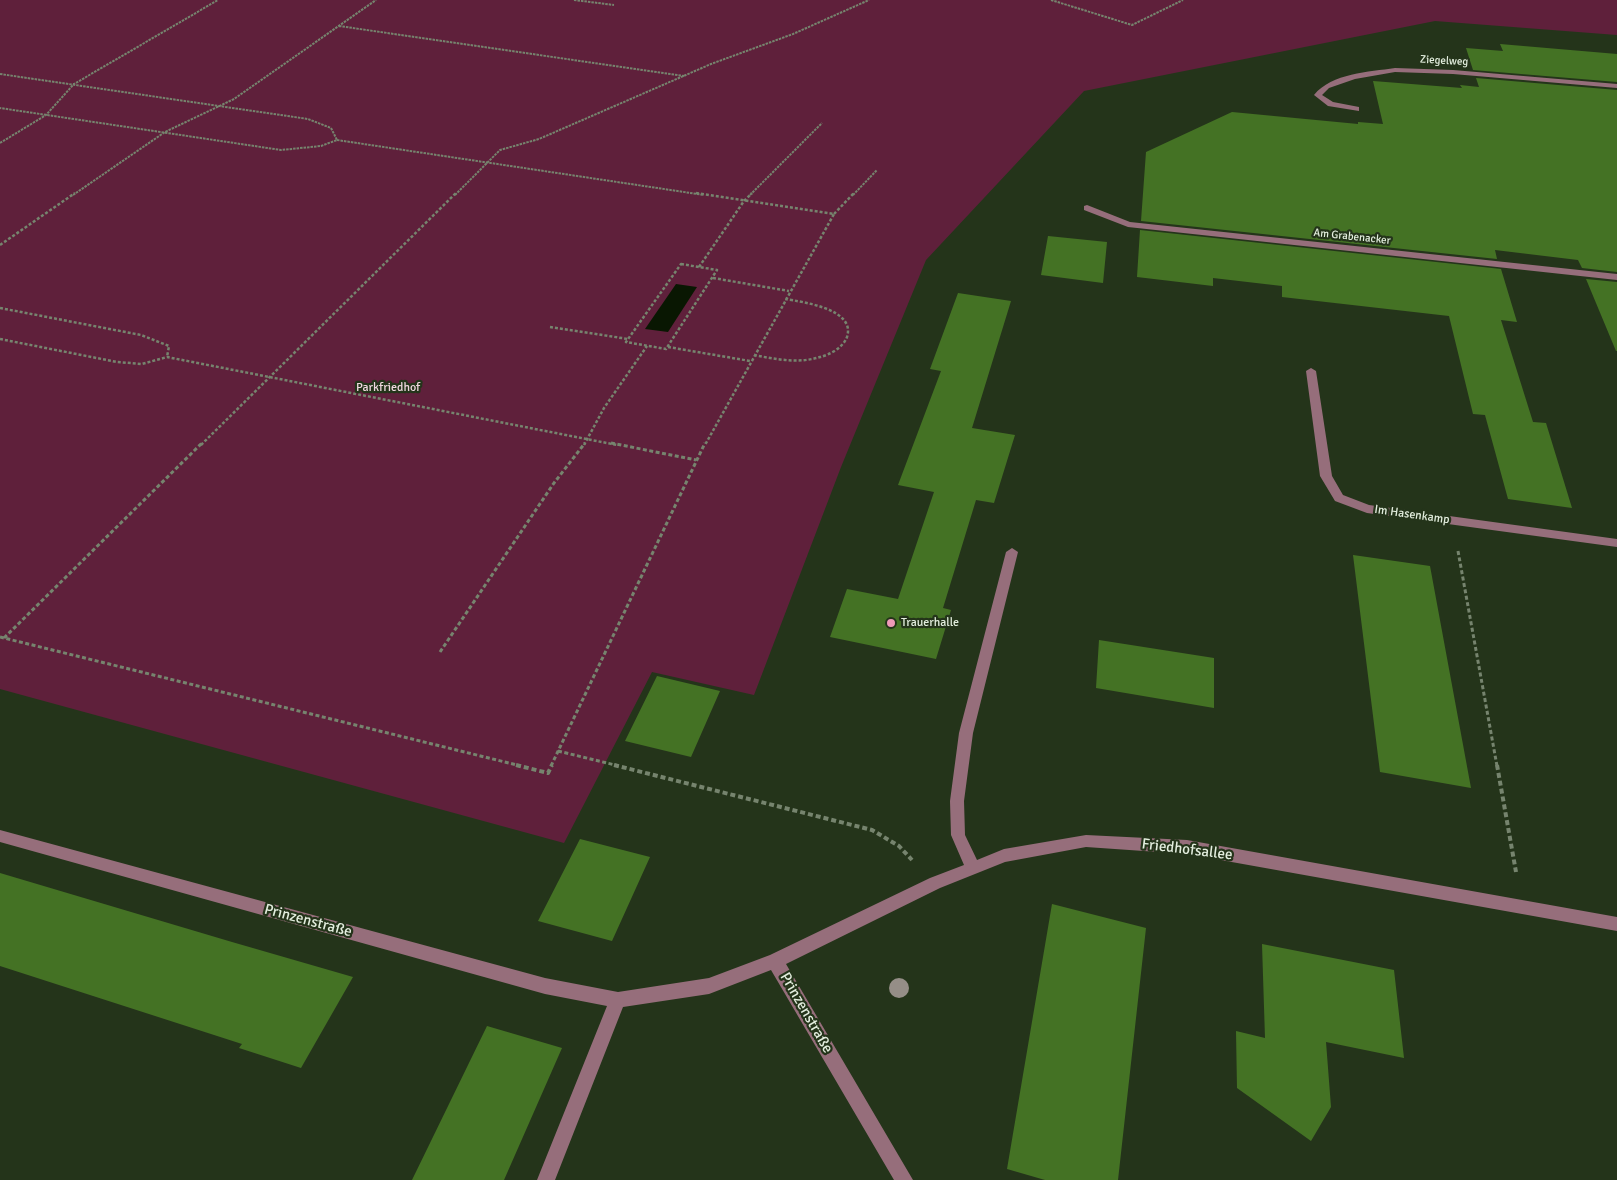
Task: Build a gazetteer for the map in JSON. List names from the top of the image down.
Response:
{
  "streets": {
    "street": [
      "Ziegelweg",
      "Am Grabenacker",
      "Im Hasenkamp",
      "Friedhofsallee",
      "Prinzenstraße"
    ]
  },
  "crossings": [
    ["Friedhofsallee", "Prinzenstraße"]
  ],
  "parks": ["Parkfriedhof"],
  "places": ["Trauerhalle"]
}
